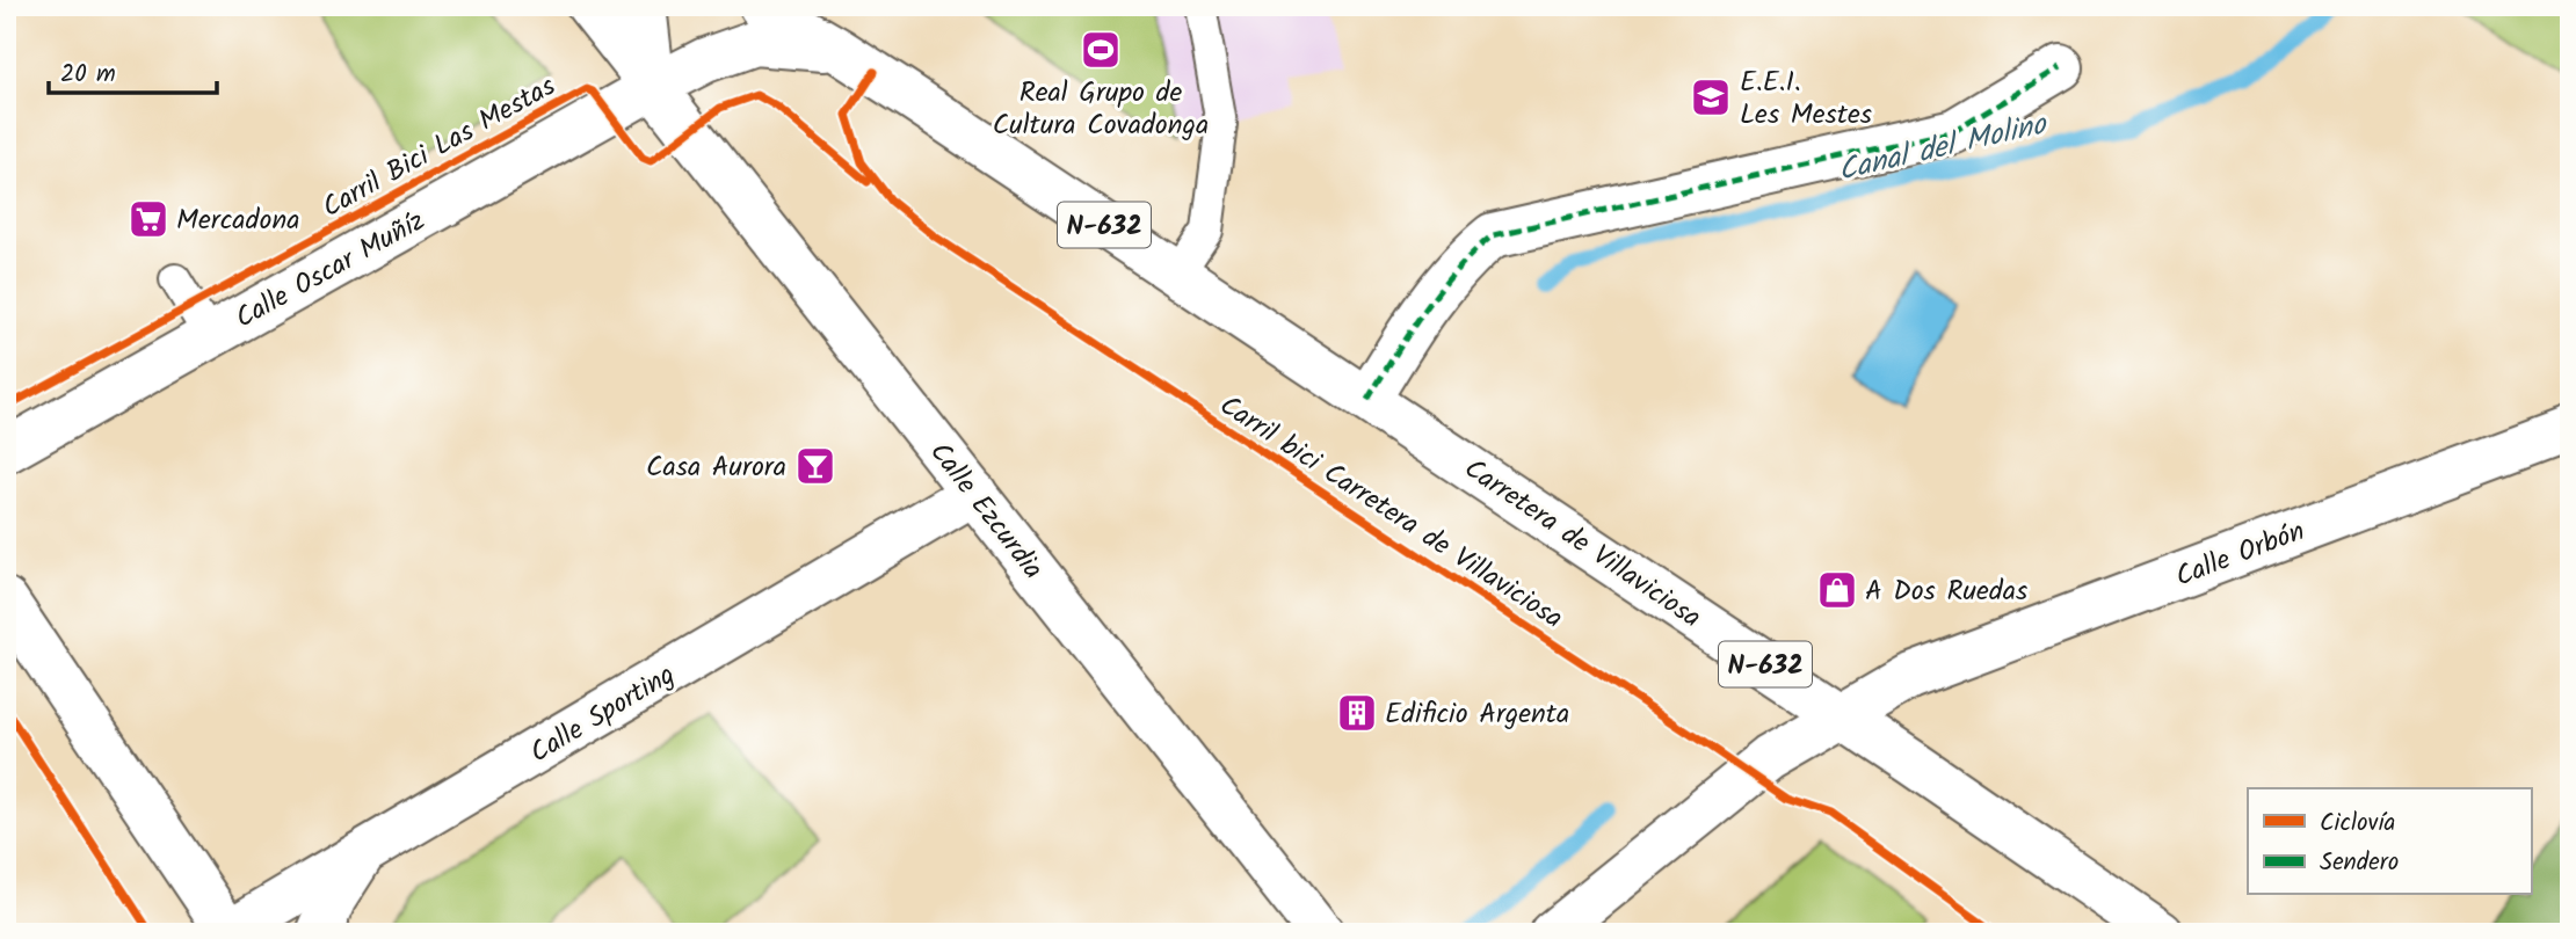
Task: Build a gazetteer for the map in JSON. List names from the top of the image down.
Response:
{
  "streets": {
    "street": [
      "N-632",
      "Calle Oscar Muñíz",
      "Calle Ezcurdia",
      "Carretera de Villaviciosa",
      "Calle Orbón",
      "Calle Sporting"
    ],
    "cycle path": ["Carril Bici Las Mestas", "Carril bici Carretera de Villaviciosa"]
  },
  "crossings": [
    ["Calle Oscar Muñíz", "Calle Ezcurdia"],
    ["Calle Oscar Muñíz", "Carretera de Villaviciosa"],
    ["Calle Ezcurdia", "Carretera de Villaviciosa"],
    ["Calle Ezcurdia", "Calle Sporting"],
    ["Carretera de Villaviciosa", "Calle Orbón"]
  ],
  "water": ["Canal del Molino"],
  "places": {
    "sports": ["Real Grupo de Cultura Covadonga"],
    "school or university": ["E.E.I. Les Mestes"],
    "supermarket": ["Mercadona"],
    "bar": ["Casa Aurora"],
    "shop": ["A Dos Ruedas"],
    "building": ["Edificio Argenta"]
  },
  "legend": ["Ciclovía", "Sendero"],
  "scale_bar": "20 m"
}
